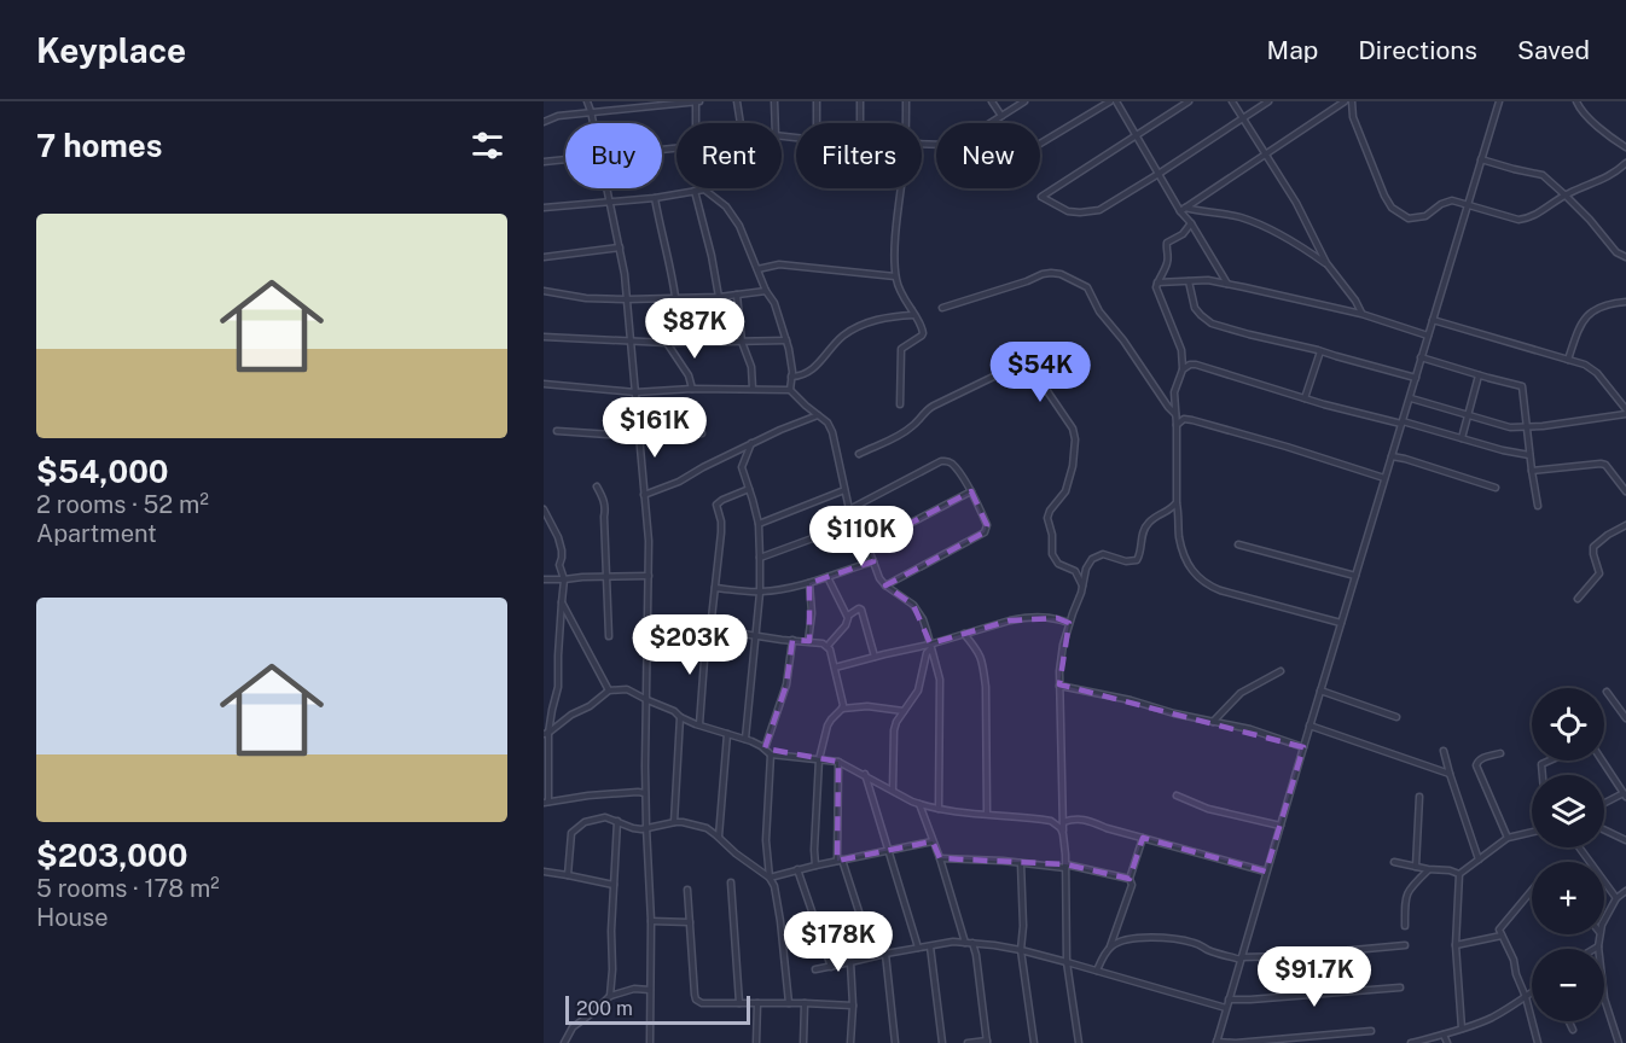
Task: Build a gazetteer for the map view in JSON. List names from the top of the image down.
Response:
{
  "scale_bar": "200 m",
  "page": {
    "header": "Keyplace",
    "nav": ["Map", "Directions", "Saved"],
    "heading": "7 homes",
    "chip": [
      "Buy",
      "Rent",
      "Filters",
      "New"
    ],
    "list": [
      {
        "name": "$54,000",
        "note": "2 rooms · 52 m² · Apartment"
      },
      {
        "name": "$203,000",
        "note": "5 rooms · 178 m² · House"
      }
    ],
    "price": [
      "$87K",
      "$54K",
      "$161K",
      "$110K",
      "$203K",
      "$178K",
      "$91.7K"
    ],
    "map_buttons": ["+", "−"],
    "scale": "200 m"
  }
}
